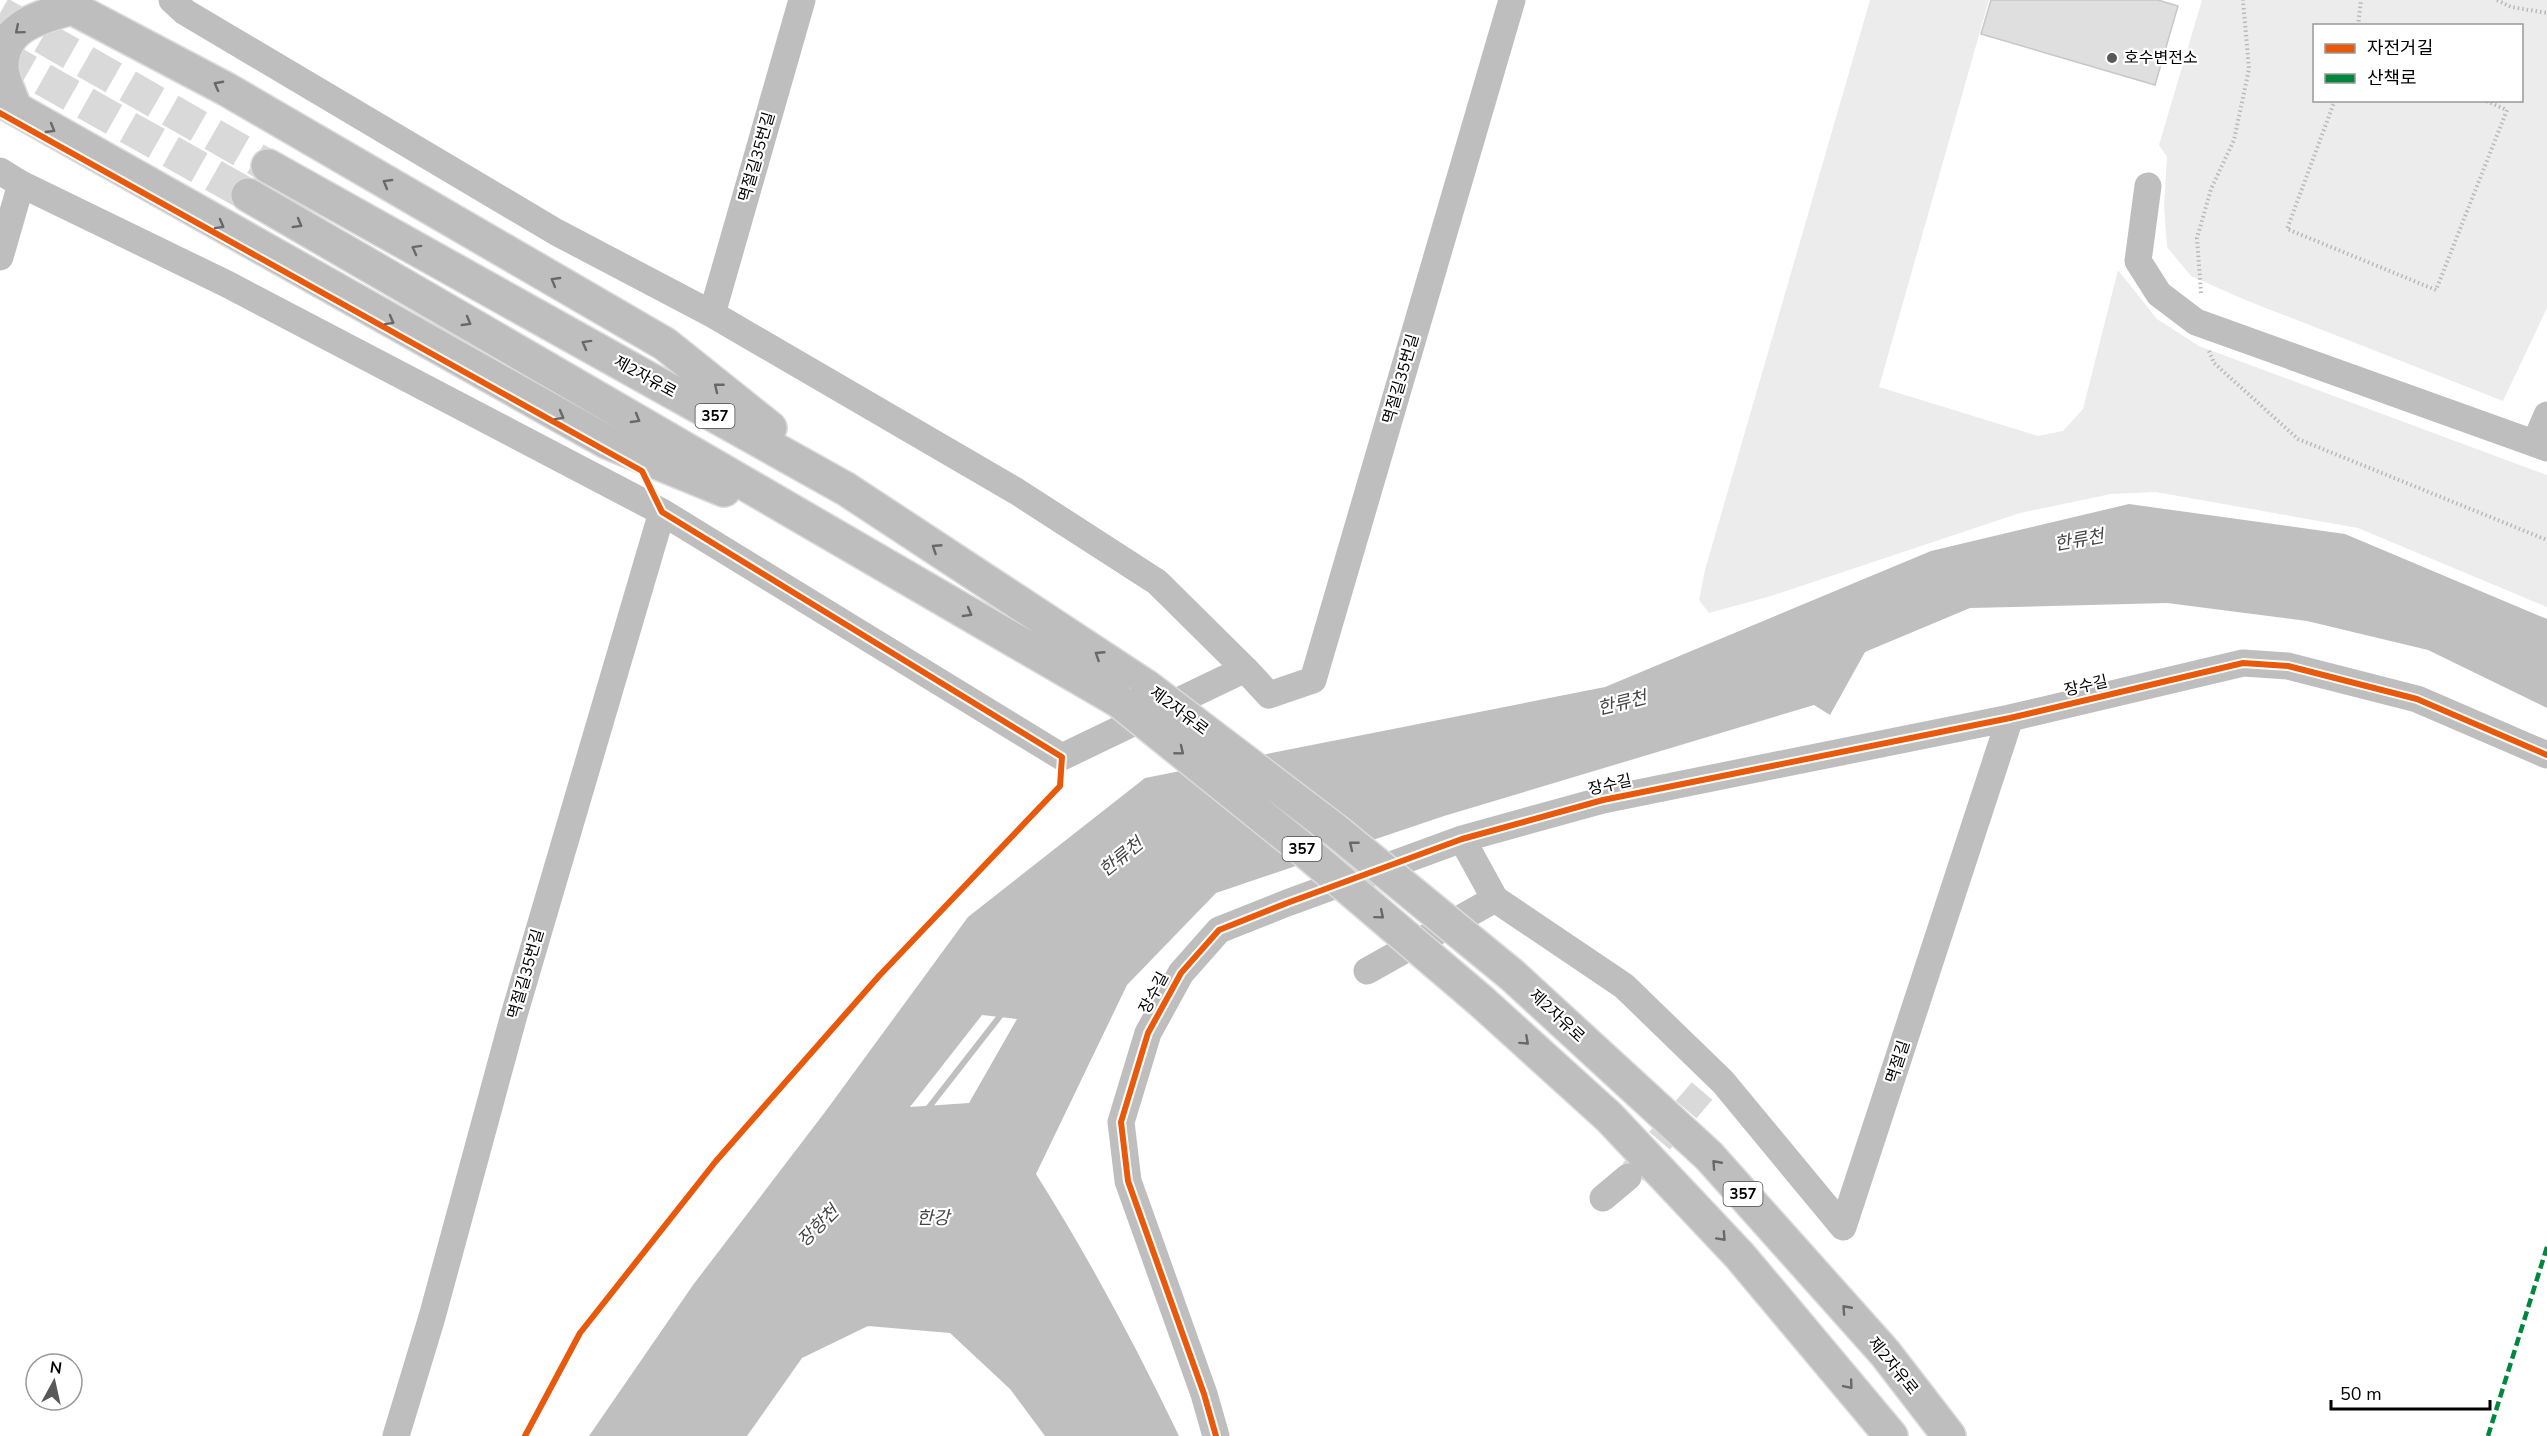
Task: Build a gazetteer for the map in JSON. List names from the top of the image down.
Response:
{
  "streets": {
    "highway": ["제2자유로", "357"],
    "street": ["멱절길35번길", "장수길", "멱절길"]
  },
  "crossings": [
    ["장수길", "멱절길"]
  ],
  "water": ["한류천", "한강", "장항천"],
  "places": ["호수변전소"],
  "legend": ["자전거길", "산책로"],
  "scale_bar": "50 m",
  "north": "top"
}
